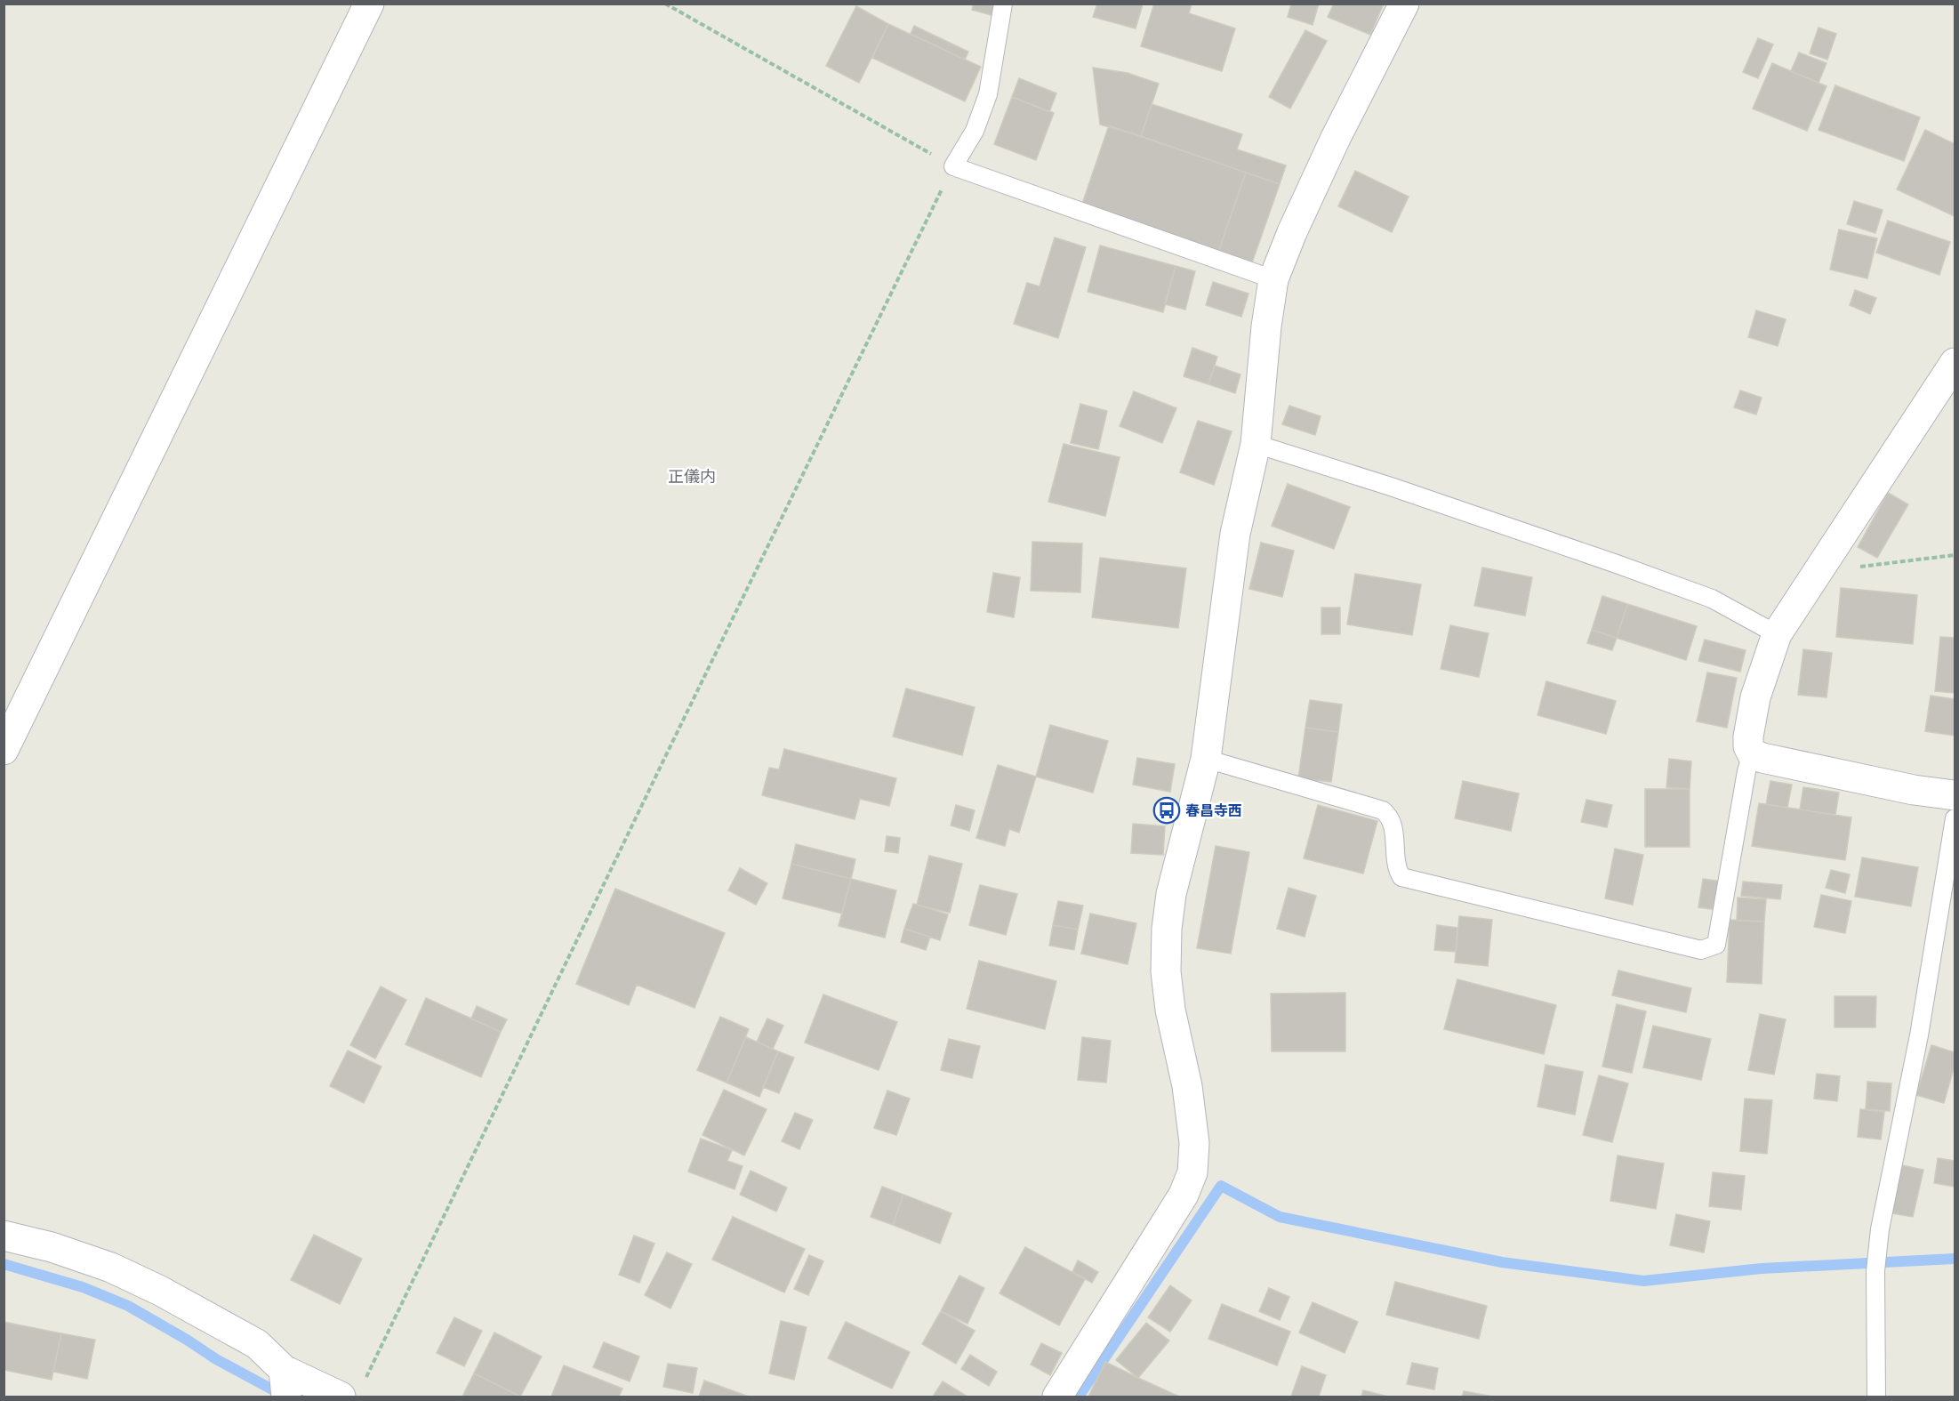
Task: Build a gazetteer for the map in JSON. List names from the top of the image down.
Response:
{
  "districts": ["正儀内"],
  "places": {
    "bus stop": ["春昌寺西"]
  }
}
